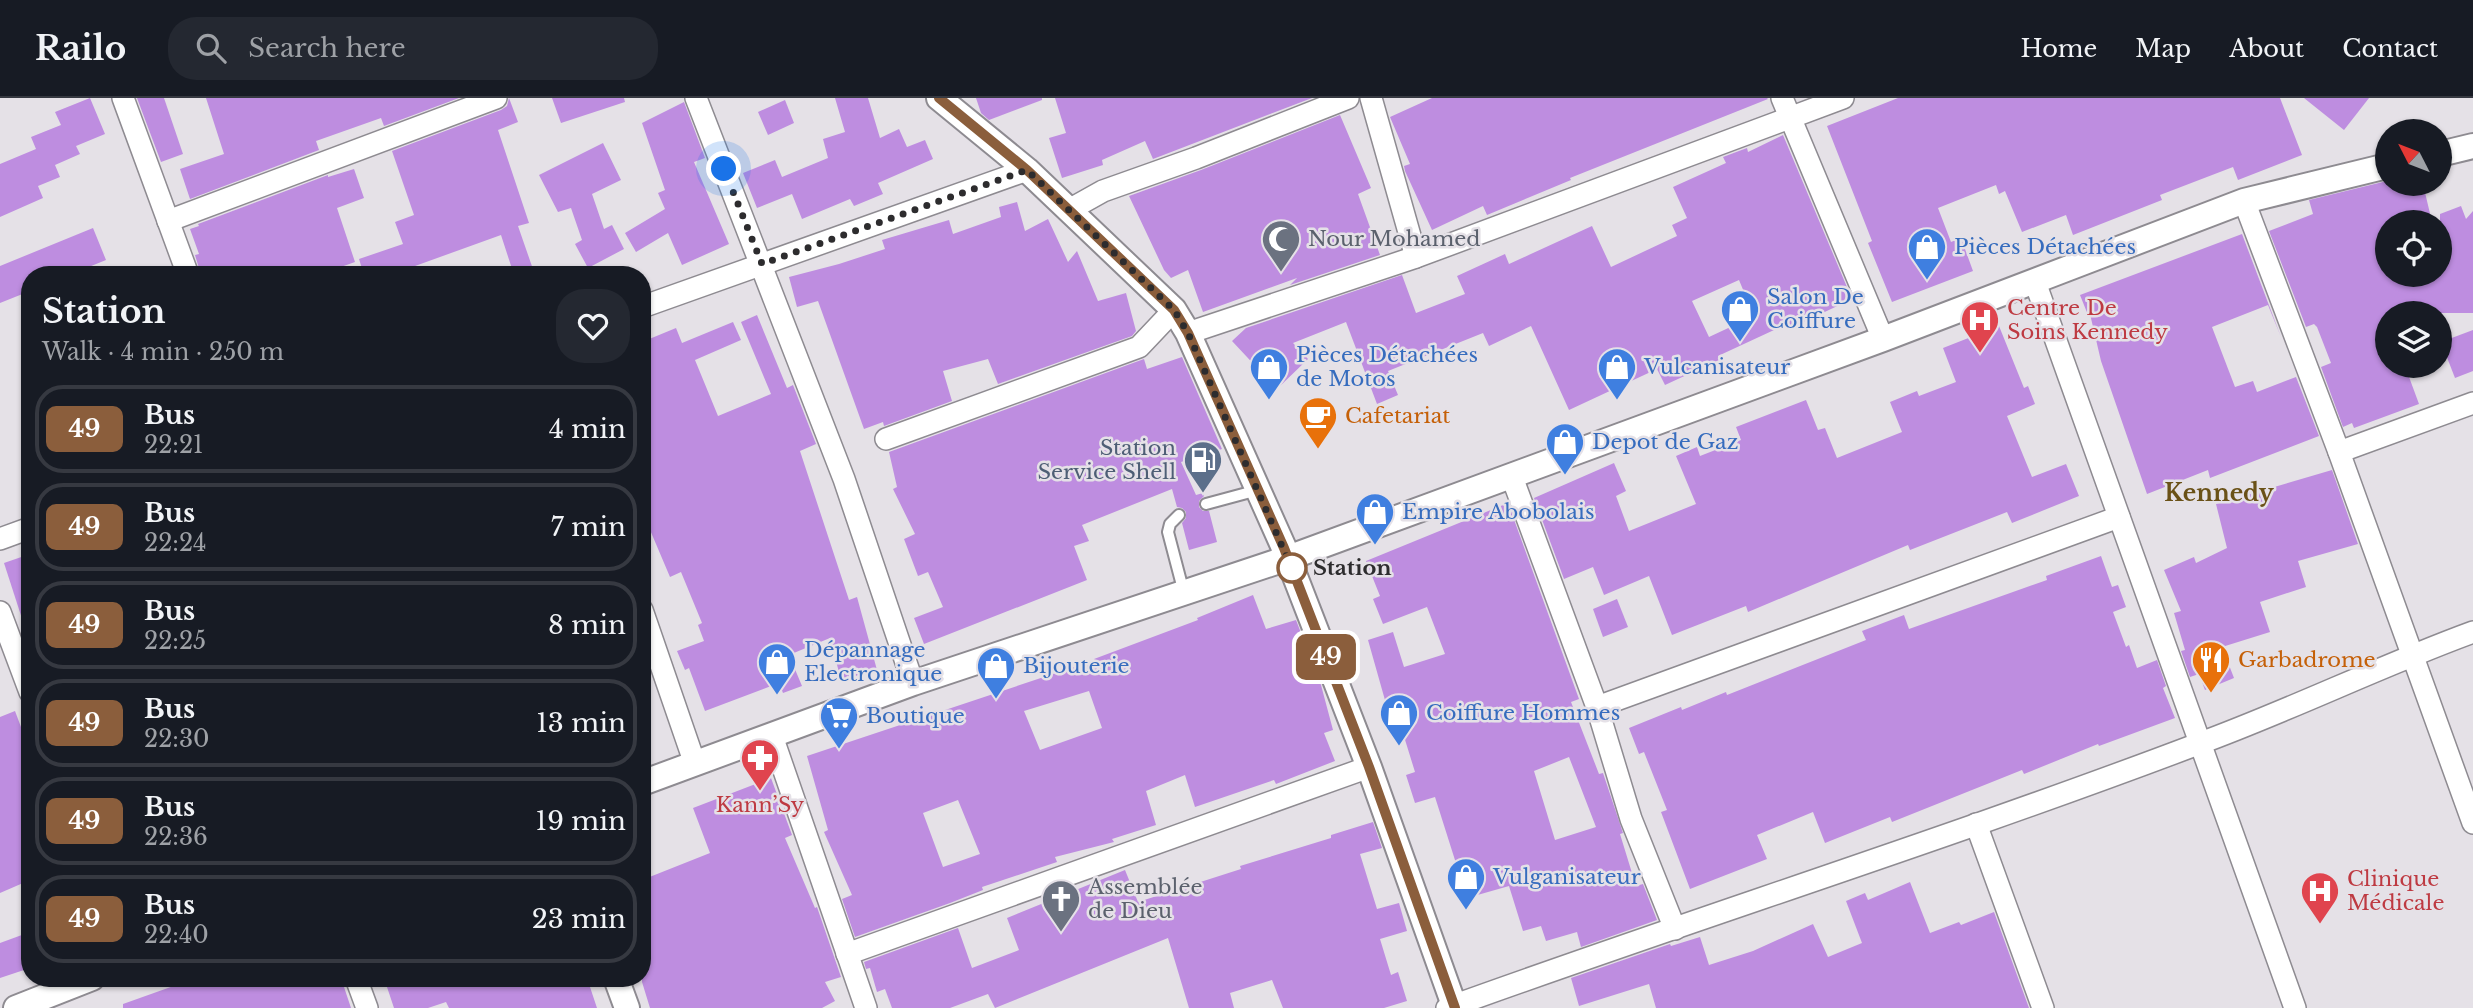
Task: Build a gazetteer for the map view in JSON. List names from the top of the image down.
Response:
{
  "districts": ["Kennedy"],
  "places": {
    "mosque": ["Nour Mohamed"],
    "shop": [
      "Pièces Détachées",
      "Salon De Coiffure",
      "Pièces Détachées de Motos",
      "Vulcanisateur",
      "Depot de Gaz",
      "Empire Abobolais",
      "Dépannage Electronique",
      "Bijouterie",
      "Coiffure Hommes",
      "Vulganisateur"
    ],
    "hospital": ["Centre De Soins Kennedy", "Clinique Médicale"],
    "cafe": ["Cafetariat"],
    "fuel station": ["Station Service Shell"],
    "other": ["Station"],
    "restaurant": ["Garbadrome"],
    "supermarket": ["Boutique"],
    "pharmacy": ["Kann’Sy"],
    "church": ["Assemblée de Dieu"]
  },
  "lines": ["bus line 49"],
  "north": "top left",
  "page": {
    "header": "Railo",
    "search": "Search here",
    "nav": [
      "Home",
      "Map",
      "About",
      "Contact"
    ],
    "on_map": "49",
    "heading": ["Station", "Walk · 4 min · 250 m"],
    "list": [
      {
        "mark": "49",
        "name": "Bus",
        "note": "22:21",
        "value": "4 min"
      },
      {
        "mark": "49",
        "name": "Bus",
        "note": "22:24",
        "value": "7 min"
      },
      {
        "mark": "49",
        "name": "Bus",
        "note": "22:25",
        "value": "8 min"
      },
      {
        "mark": "49",
        "name": "Bus",
        "note": "22:30",
        "value": "13 min"
      },
      {
        "mark": "49",
        "name": "Bus",
        "note": "22:36",
        "value": "19 min"
      },
      {
        "mark": "49",
        "name": "Bus",
        "note": "22:40",
        "value": "23 min"
      }
    ]
  }
}
